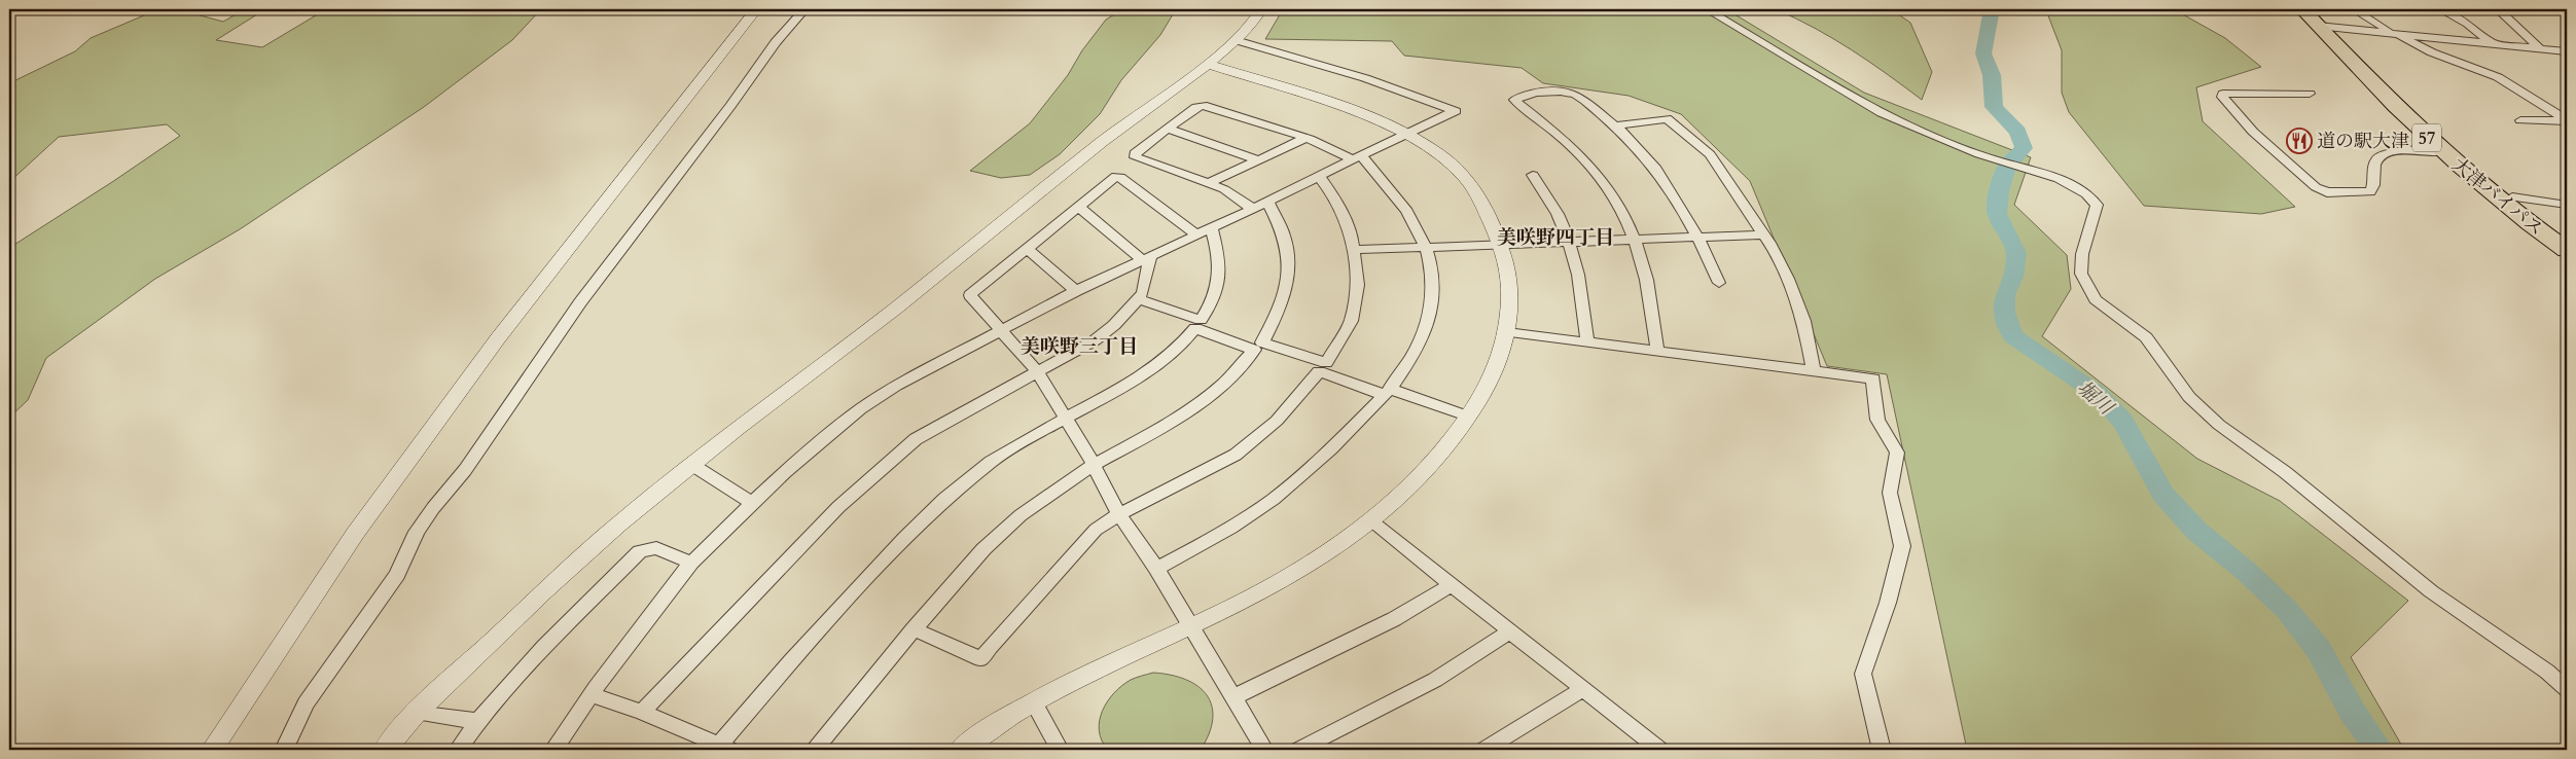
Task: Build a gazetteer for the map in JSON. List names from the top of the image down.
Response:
{
  "streets": {
    "highway": ["57", "大津バイパス"]
  },
  "districts": ["美咲野四丁目", "美咲野三丁目"],
  "water": ["堀川"],
  "places": {
    "restaurant": ["道の駅大津"]
  }
}
